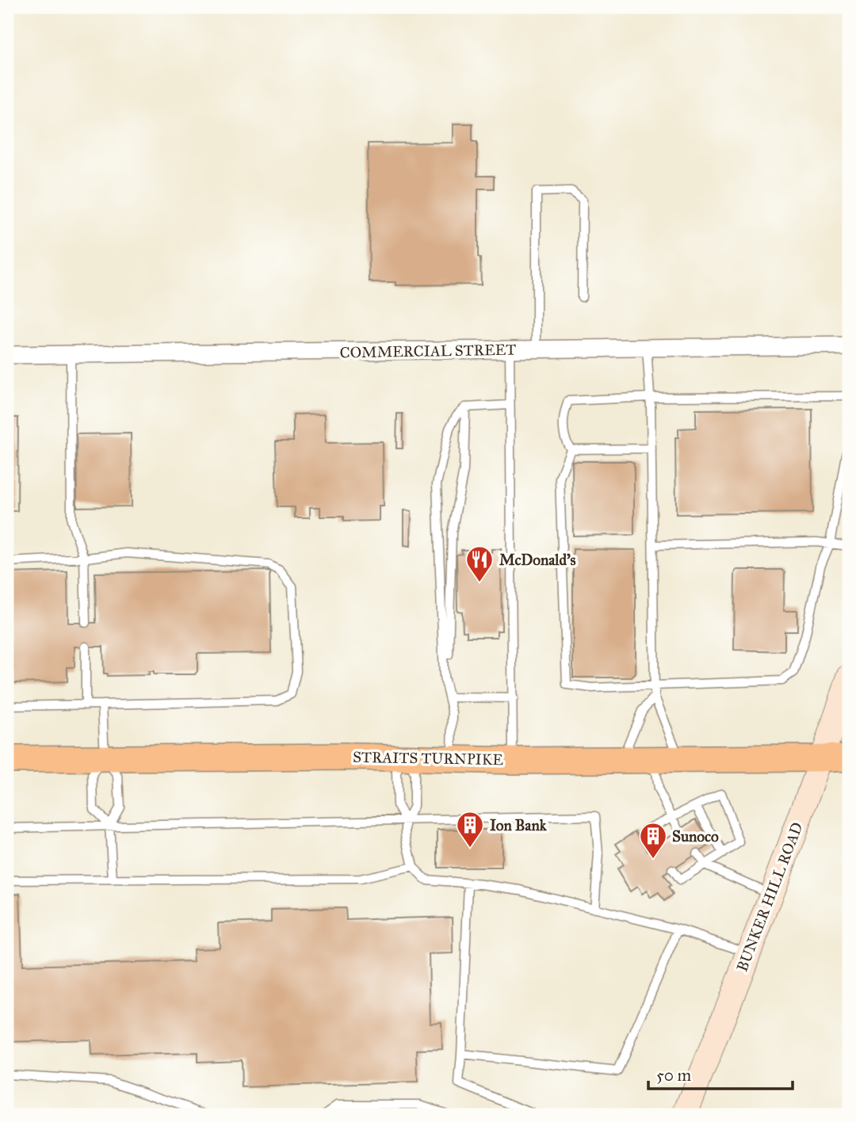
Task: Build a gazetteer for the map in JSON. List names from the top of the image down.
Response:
{
  "streets": {
    "main road": ["STRAITS TURNPIKE", "BUNKER HILL ROAD"],
    "street": ["COMMERCIAL STREET"]
  },
  "crossings": [
    ["STRAITS TURNPIKE", "BUNKER HILL ROAD"]
  ],
  "places": {
    "restaurant": ["McDonald's"],
    "building": ["Ion Bank", "Sunoco"]
  },
  "scale_bar": "50 m"
}
